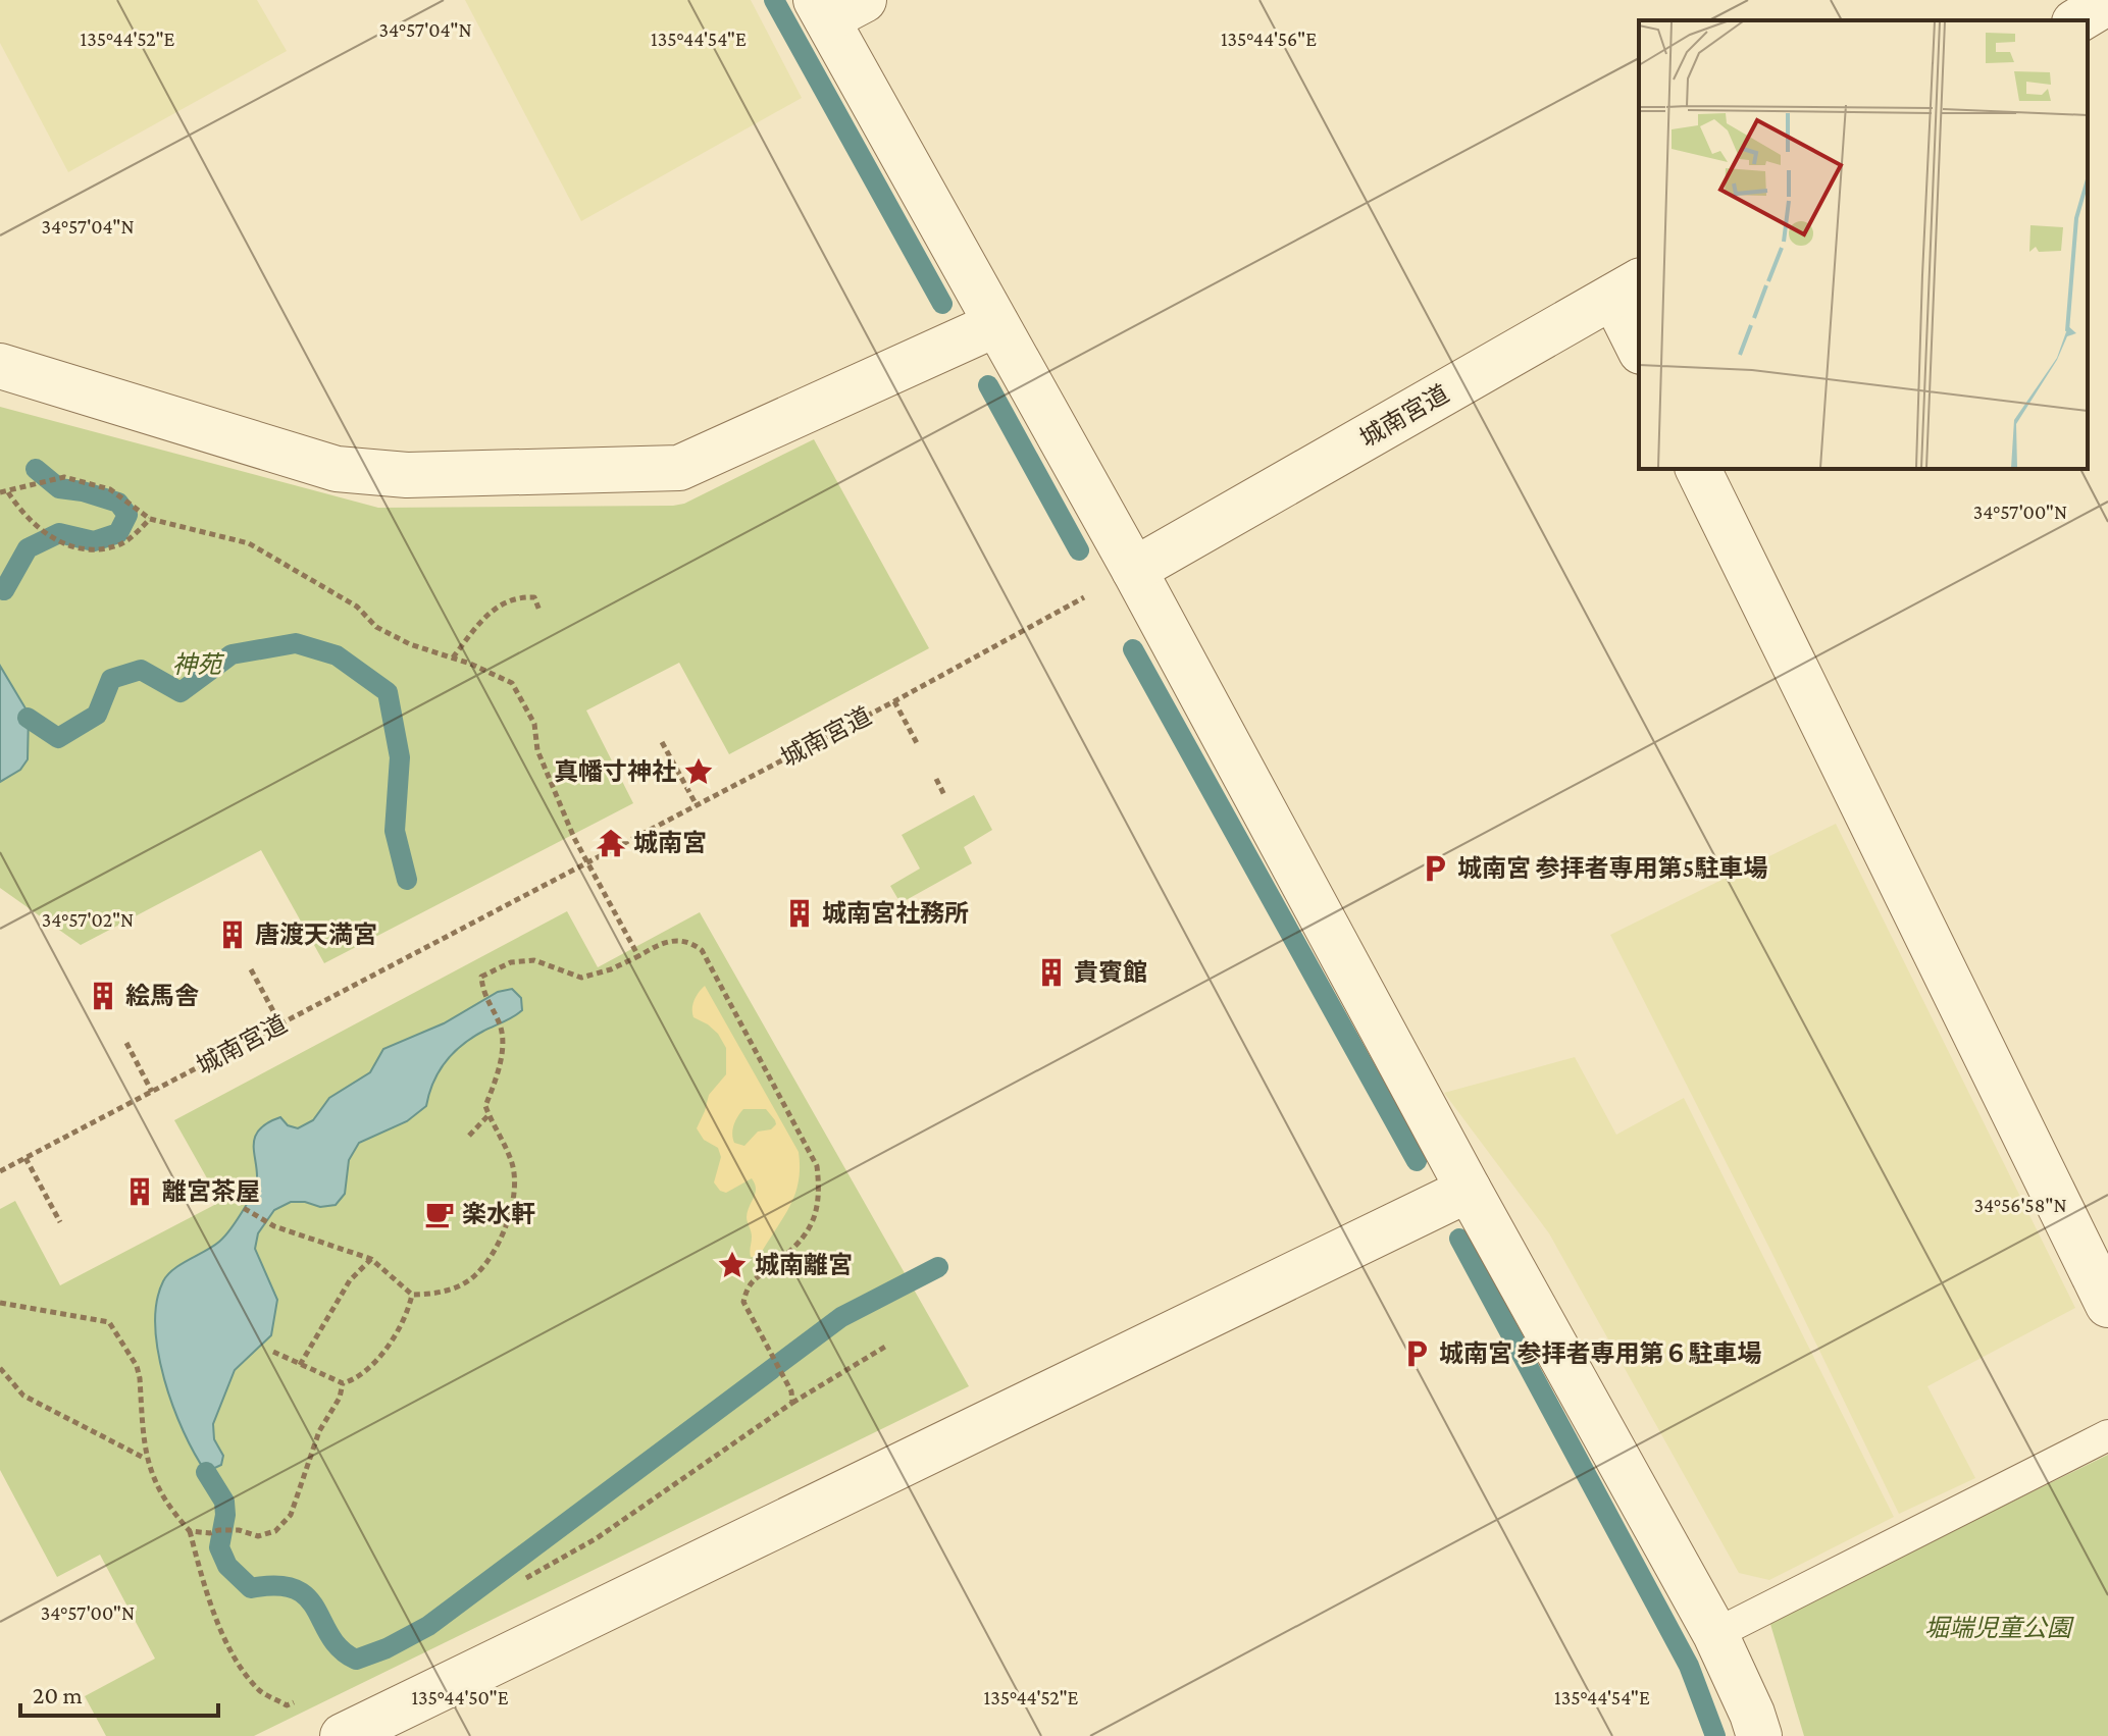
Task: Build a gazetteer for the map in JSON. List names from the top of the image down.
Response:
{
  "streets": {
    "street": ["城南宮道"]
  },
  "parks": ["神苑", "堀端児童公園"],
  "places": {
    "place": ["真幡寸神社", "城南離宮"],
    "temple": ["城南宮"],
    "parking": ["城南宮 参拝者専用第5駐車場", "城南宮 参拝者専用第６駐車場"],
    "building": [
      "城南宮社務所",
      "唐渡天満宮",
      "貴賓館",
      "絵馬舎",
      "離宮茶屋"
    ],
    "cafe": ["楽水軒"]
  },
  "scale_bar": "20 m",
  "coordinates": [
    "34°57'04\"N",
    "135°44'52\"E",
    "135°44'54\"E",
    "135°44'56\"E",
    "34°57'00\"N",
    "34°57'02\"N",
    "34°56'58\"N",
    "135°44'50\"E"
  ]
}
